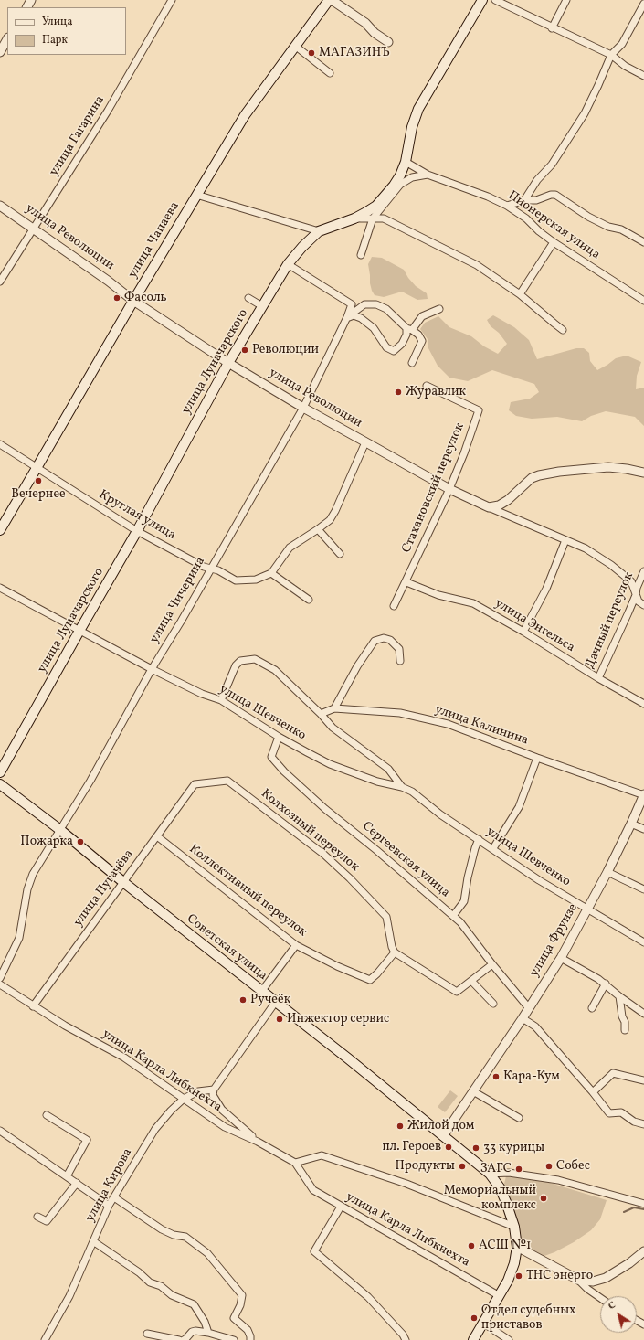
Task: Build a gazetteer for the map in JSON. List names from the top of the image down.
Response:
{
  "streets": {
    "main road": ["улица Чапаева", "улица Луначарского", "Советская улица"],
    "street": [
      "улица Гагарина",
      "Пионерская улица",
      "улица Революции",
      "Стахановский переулок",
      "Круглая улица",
      "улица Чичерина",
      "Дачный переулок",
      "улица Энгельса",
      "улица Шевченко",
      "улица Калинина",
      "Колхозный переулок",
      "Сергеевская улица",
      "улица Пугачёва",
      "Коллективный переулок",
      "улица Фрунзе",
      "улица Карла Либкнехта",
      "улица Кирова"
    ]
  },
  "crossings": [
    ["улица Гагарина", "улица Революции"],
    ["Пионерская улица", "улица Луначарского"],
    ["улица Революции", "улица Чапаева"],
    ["улица Революции", "улица Луначарского"],
    ["улица Революции", "Стахановский переулок"],
    ["улица Революции", "улица Чичерина"],
    ["улица Чапаева", "Круглая улица"],
    ["улица Луначарского", "Круглая улица"],
    ["улица Луначарского", "улица Чичерина"],
    ["улица Луначарского", "улица Шевченко"],
    ["Стахановский переулок", "улица Энгельса"],
    ["Круглая улица", "улица Чичерина"],
    ["улица Чичерина", "улица Шевченко"],
    ["улица Чичерина", "Советская улица"],
    ["Дачный переулок", "улица Энгельса"],
    ["улица Шевченко", "улица Калинина"],
    ["улица Шевченко", "Сергеевская улица"],
    ["улица Шевченко", "улица Фрунзе"],
    ["улица Калинина", "улица Фрунзе"],
    ["Колхозный переулок", "улица Пугачёва"],
    ["Колхозный переулок", "Коллективный переулок"],
    ["Сергеевская улица", "улица Фрунзе"],
    ["улица Пугачёва", "Коллективный переулок"],
    ["улица Пугачёва", "Советская улица"],
    ["улица Пугачёва", "улица Карла Либкнехта"],
    ["улица Фрунзе", "Советская улица"],
    ["Советская улица", "улица Карла Либкнехта"],
    ["улица Карла Либкнехта", "улица Кирова"]
  ],
  "places": [
    "МАГАЗИНЪ",
    "Фасоль",
    "Революции",
    "Журавлик",
    "Вечернее",
    "Пожарка",
    "Ручеёк",
    "Инжектор сервис",
    "Кара-Кум",
    "Жилой дом",
    "пл. Героев",
    "33 курицы",
    "Продукты",
    "Собес",
    "ЗАГС",
    "Мемориальный комплекс",
    "АСШ №1",
    "ТНС энерго",
    "Отдел судебных приставов"
  ],
  "legend": ["Улица", "Парк"],
  "north": "top left"
}
